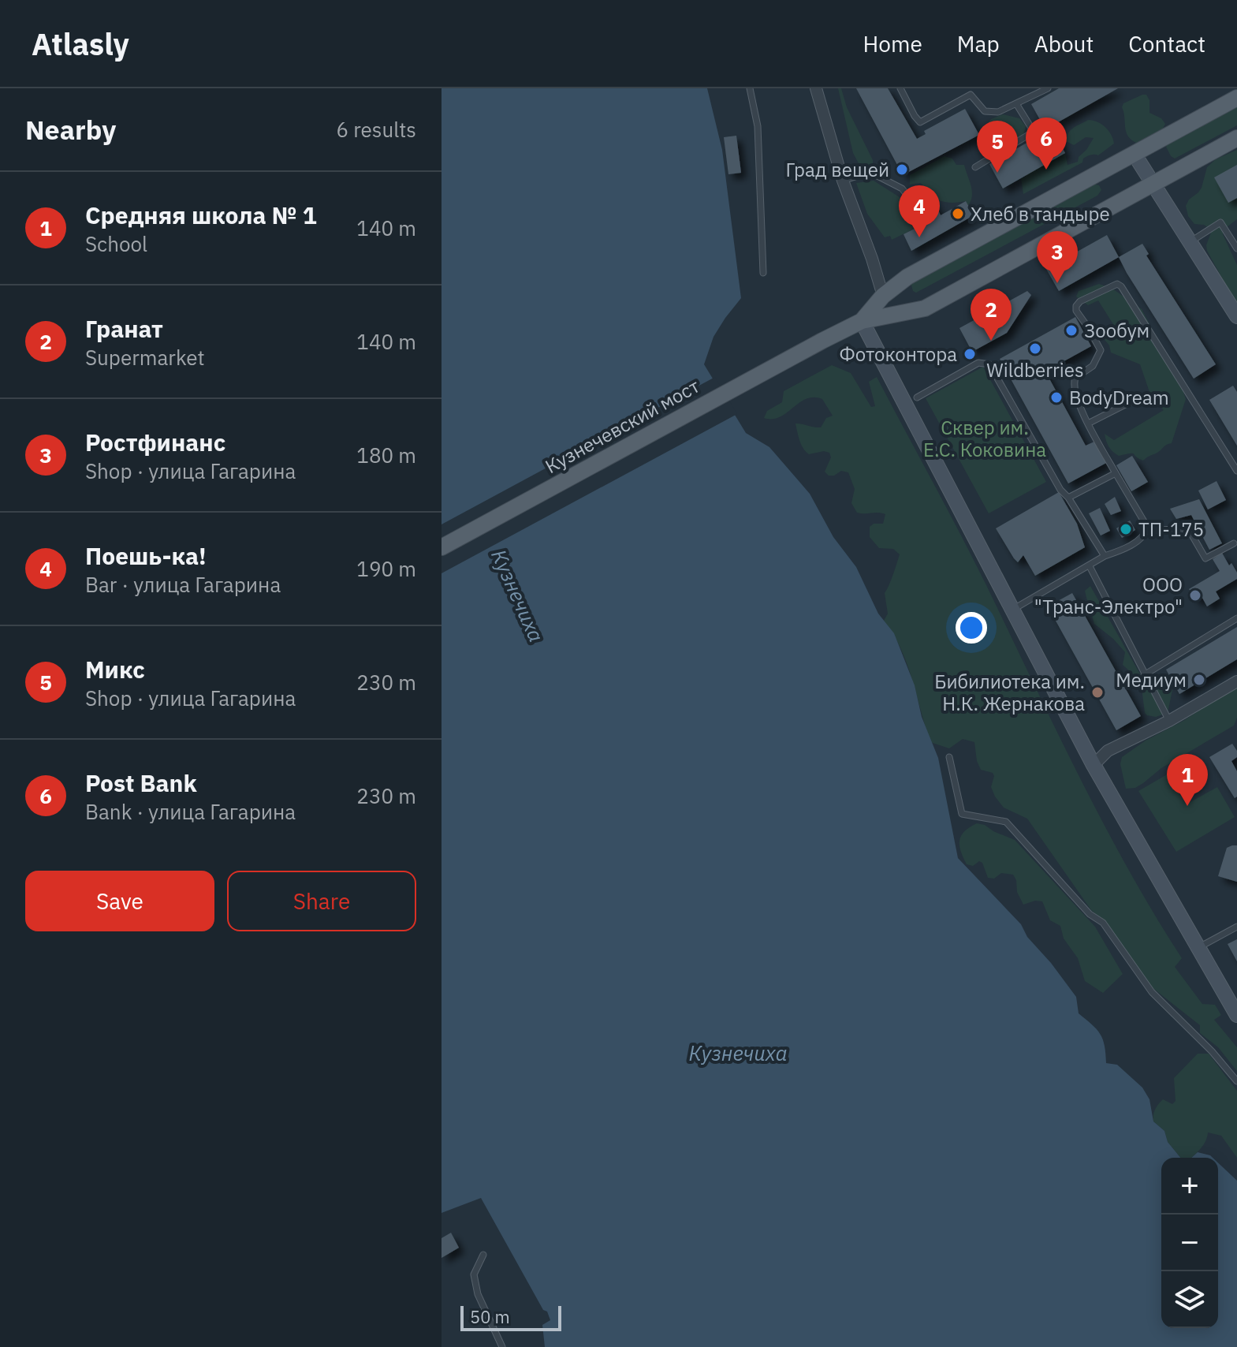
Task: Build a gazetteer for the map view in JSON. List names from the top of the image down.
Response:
{
  "streets": {
    "main road": ["Кузнечевский мост"]
  },
  "water": ["Кузнечиха"],
  "parks": ["Сквер им. Е.С. Коковина"],
  "places": [
    "Град вещей",
    "Хлеб в тандыре",
    "Зообум",
    "Wildberries",
    "Фотоконтора",
    "BodyDream",
    "ТП-175",
    "ООО \"Транс-Электро\"",
    "Медиум",
    "Бибилиотека им. Н.К. Жернакова"
  ],
  "scale_bar": "50 m",
  "page": {
    "header": "Atlasly",
    "nav": [
      "Home",
      "Map",
      "About",
      "Contact"
    ],
    "heading": ["Nearby", "6 results"],
    "pins": [
      "6",
      "5",
      "4",
      "3",
      "2",
      "1"
    ],
    "list": [
      {
        "mark": "1",
        "name": "Средняя школа № 1",
        "note": "School",
        "value": "140 m"
      },
      {
        "mark": "2",
        "name": "Гранат",
        "note": "Supermarket",
        "value": "140 m"
      },
      {
        "mark": "3",
        "name": "Ростфинанс",
        "note": "Shop · улица Гагарина",
        "value": "180 m"
      },
      {
        "mark": "4",
        "name": "Поешь-ка!",
        "note": "Bar · улица Гагарина",
        "value": "190 m"
      },
      {
        "mark": "5",
        "name": "Микс",
        "note": "Shop · улица Гагарина",
        "value": "230 m"
      },
      {
        "mark": "6",
        "name": "Post Bank",
        "note": "Bank · улица Гагарина",
        "value": "230 m"
      }
    ],
    "buttons": ["Save", "Share"],
    "map_buttons": ["+", "−"],
    "scale": "50 m"
  }
}
